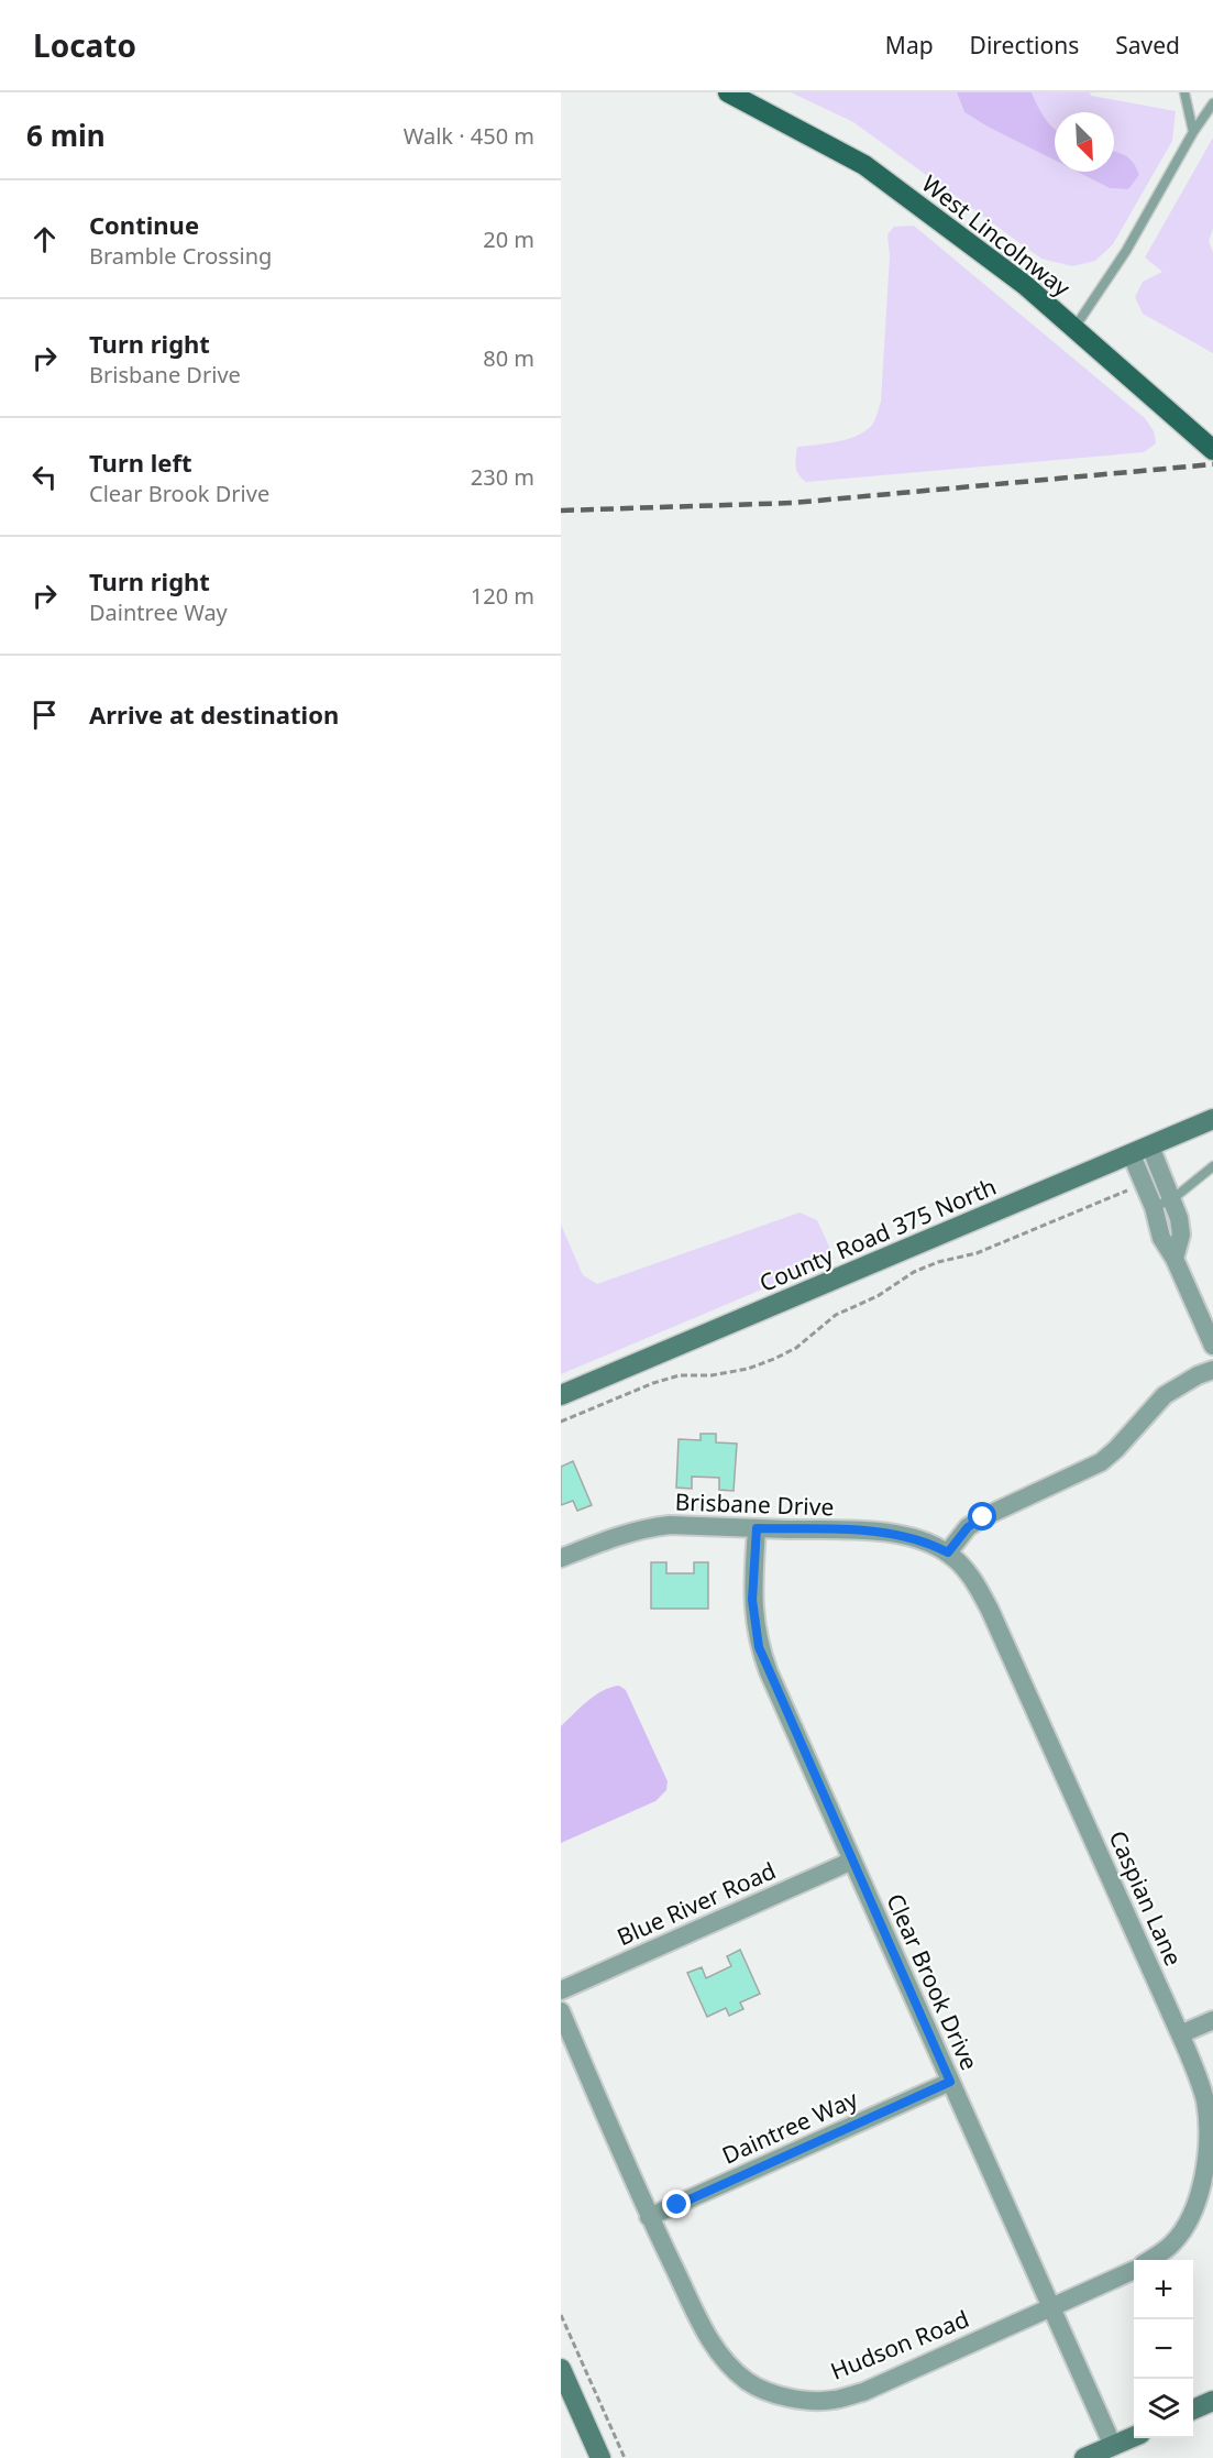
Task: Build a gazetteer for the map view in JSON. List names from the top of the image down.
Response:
{
  "streets": {
    "main road": ["West Lincolnway"],
    "street": [
      "County Road 375 North",
      "Brisbane Drive",
      "Caspian Lane",
      "Blue River Road",
      "Clear Brook Drive",
      "Daintree Way",
      "Hudson Road"
    ]
  },
  "crossings": [
    ["Brisbane Drive", "Caspian Lane"],
    ["Brisbane Drive", "Clear Brook Drive"],
    ["Caspian Lane", "Clear Brook Drive"],
    ["Caspian Lane", "Hudson Road"],
    ["Blue River Road", "Clear Brook Drive"],
    ["Clear Brook Drive", "Daintree Way"],
    ["Clear Brook Drive", "Hudson Road"],
    ["Daintree Way", "Hudson Road"]
  ],
  "north": "bottom right",
  "page": {
    "header": "Locato",
    "nav": ["Map", "Directions", "Saved"],
    "heading": ["6 min", "Walk · 450 m"],
    "list": [
      ["Continue", "Bramble Crossing", "20 m"],
      ["Turn right", "Brisbane Drive", "80 m"],
      ["Turn left", "Clear Brook Drive", "230 m"],
      ["Turn right", "Daintree Way", "120 m"],
      "Arrive at destination"
    ],
    "map_buttons": ["+", "−"]
  }
}
